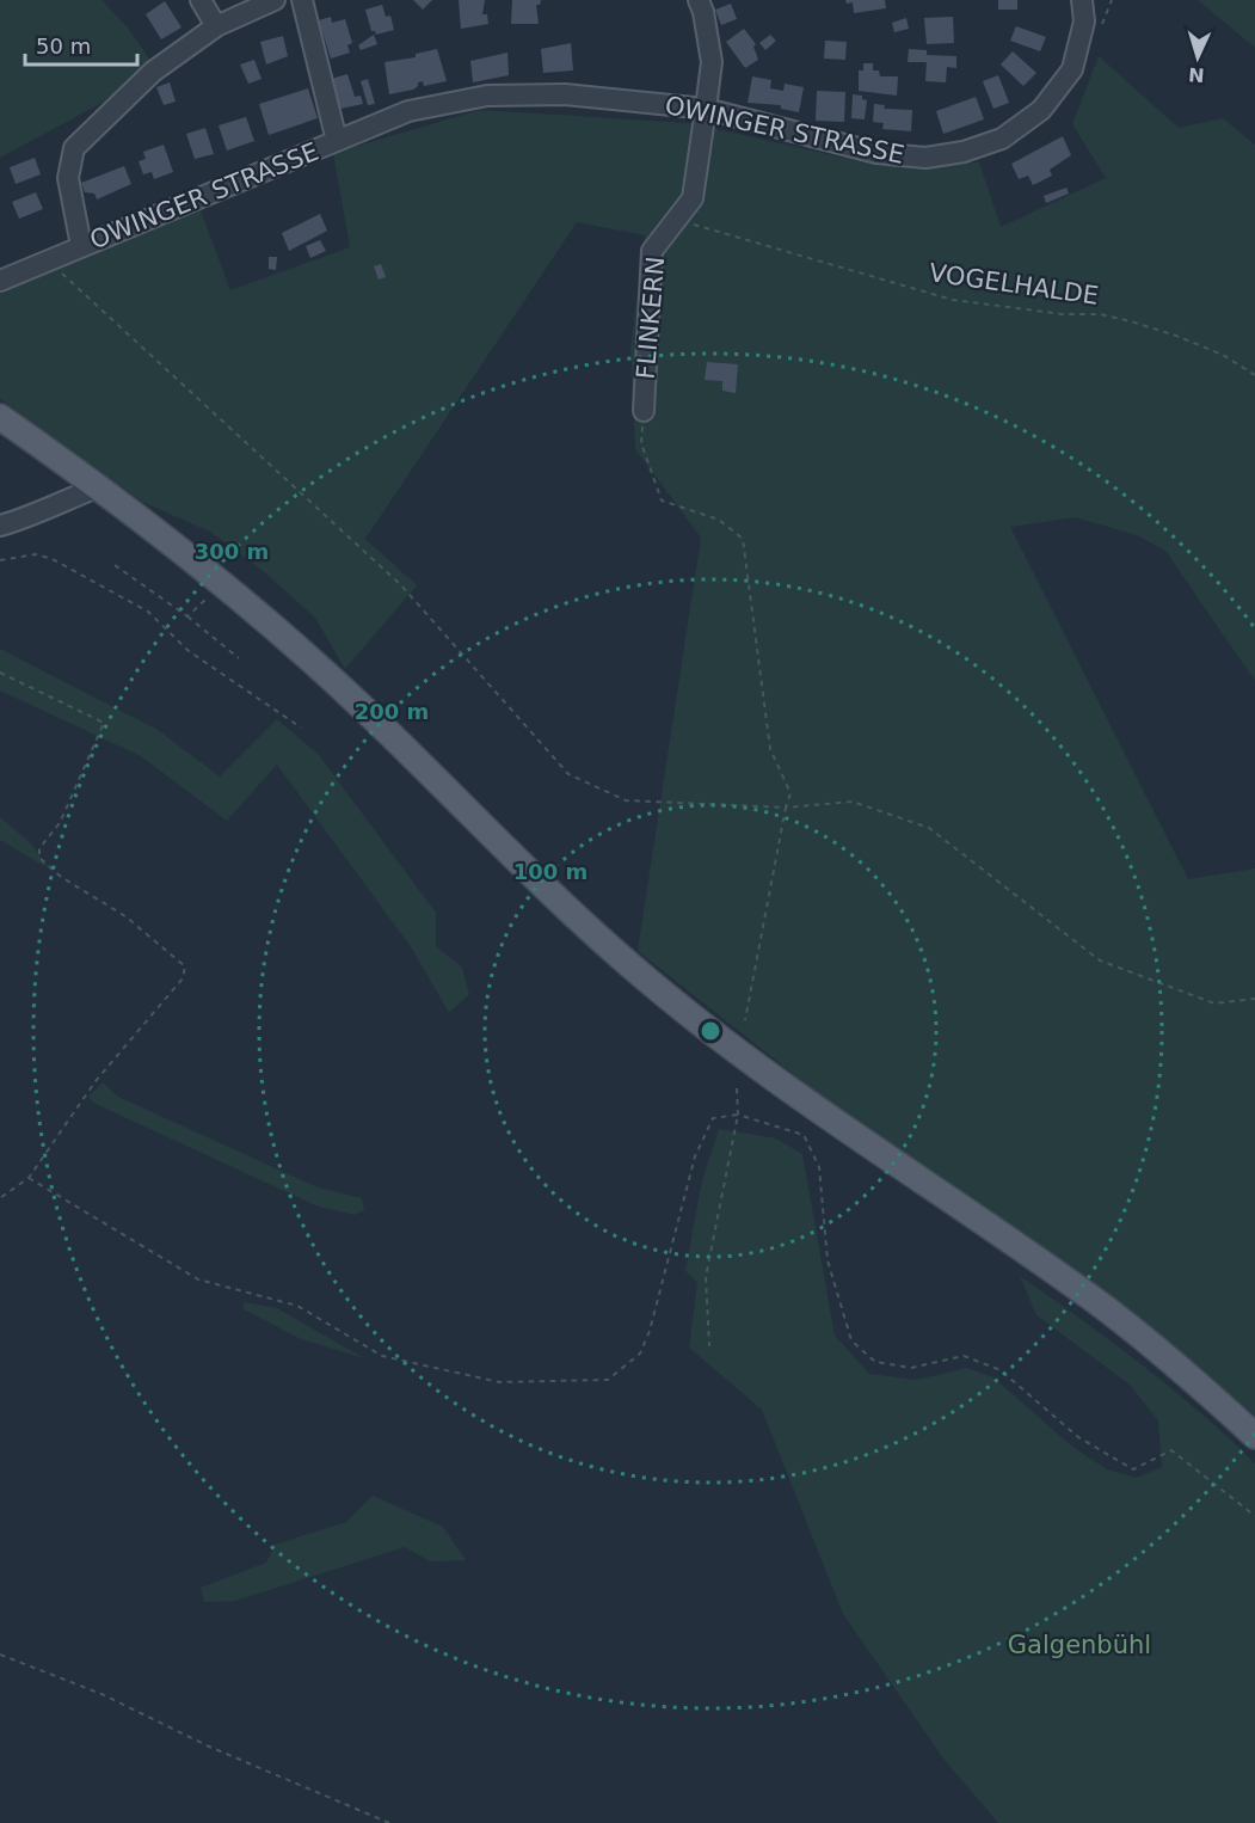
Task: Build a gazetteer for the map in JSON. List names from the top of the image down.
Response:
{
  "streets": {
    "street": ["OWINGER STRASSE", "FLINKERN"],
    "path": ["VOGELHALDE"]
  },
  "crossings": [
    ["OWINGER STRASSE", "FLINKERN"],
    ["VOGELHALDE", "FLINKERN"]
  ],
  "parks": ["Galgenbühl"],
  "scale_bar": "50 m",
  "north": "bottom",
  "rings": ["300 m", "200 m", "100 m"]
}
